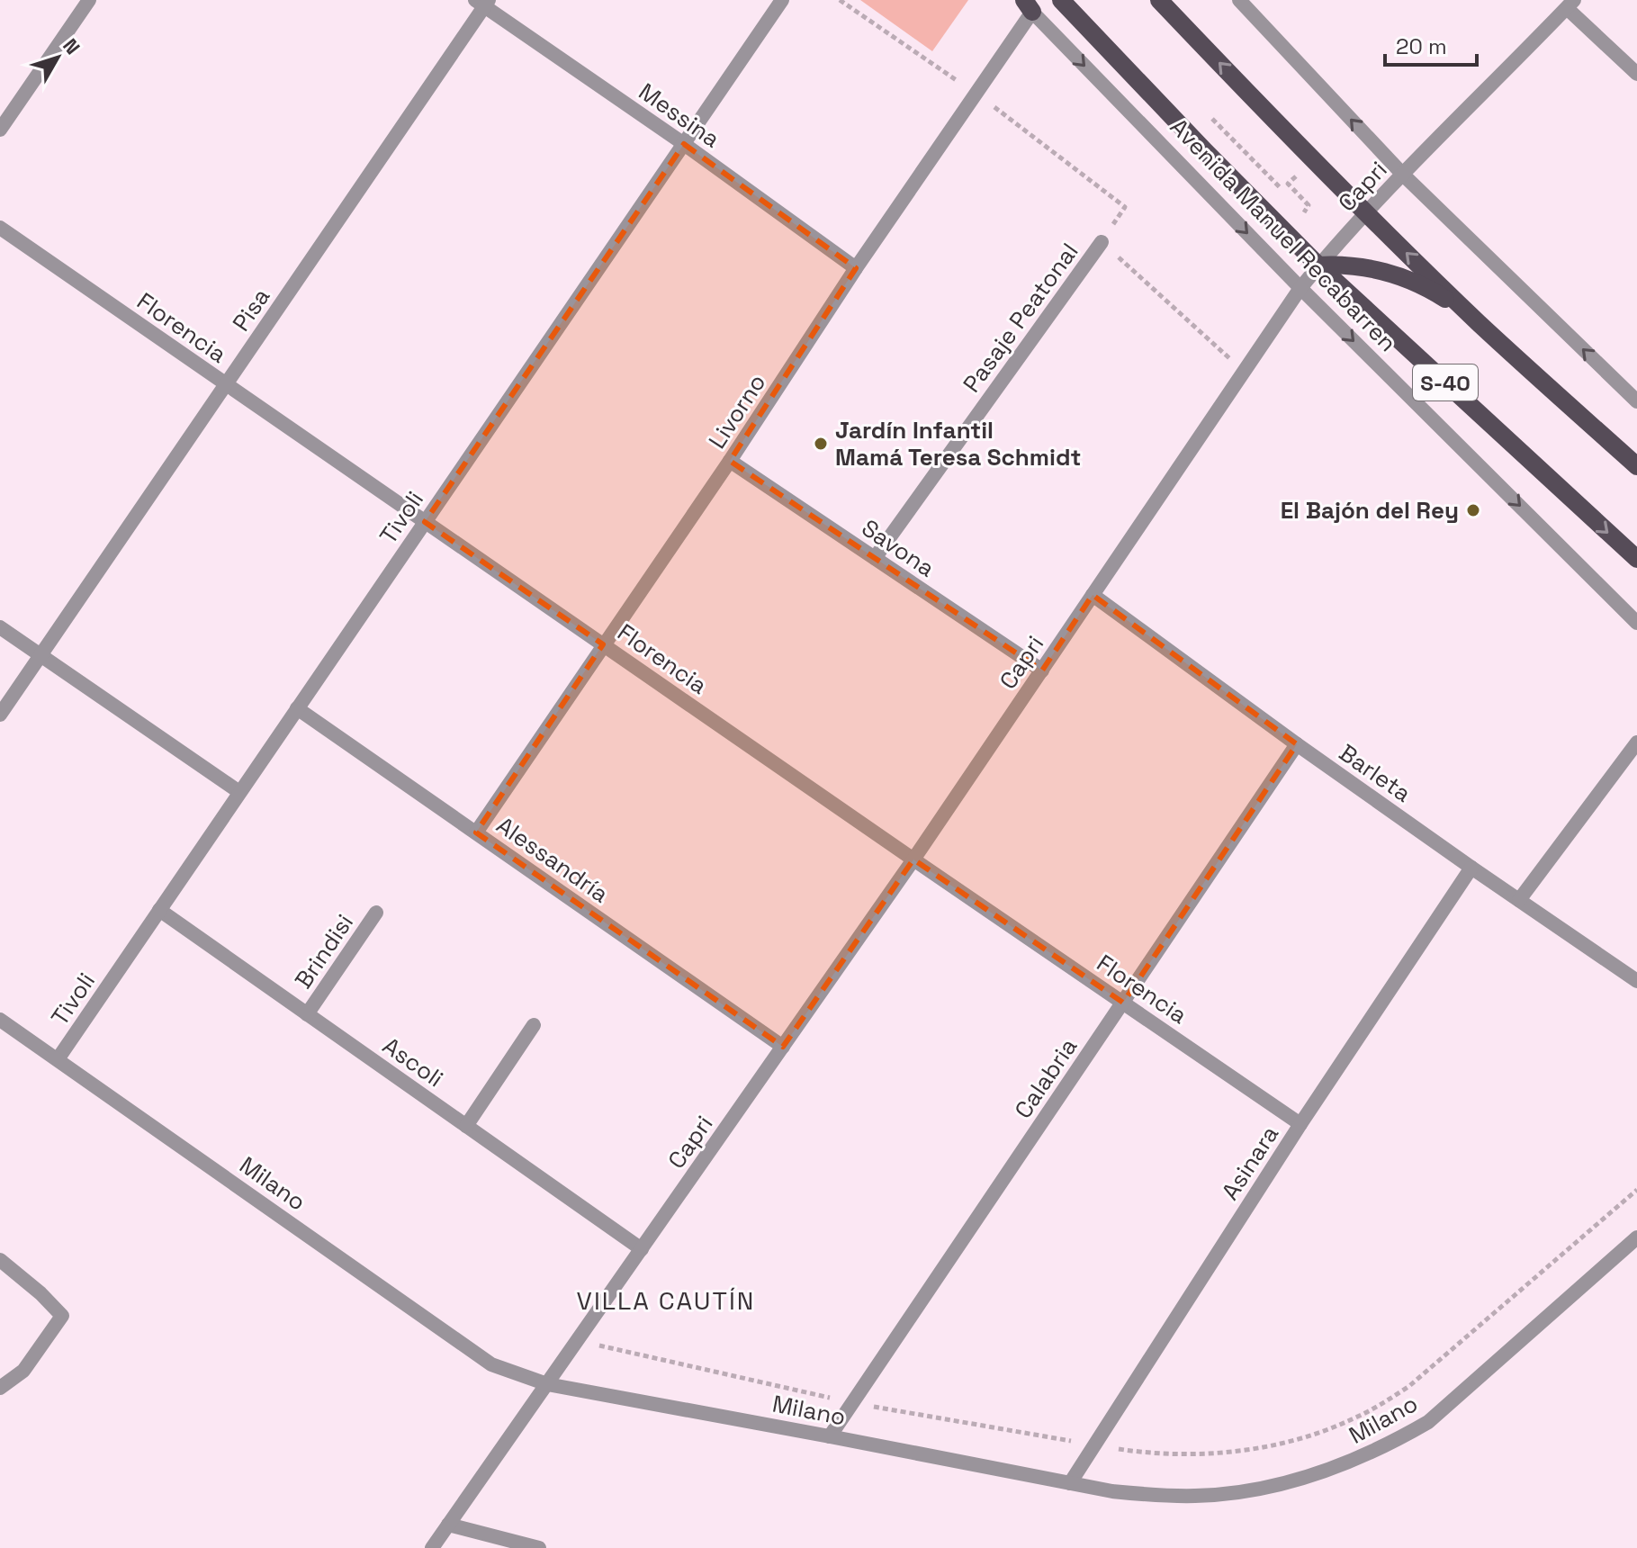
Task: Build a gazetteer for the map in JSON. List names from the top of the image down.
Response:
{
  "streets": {
    "main road": ["Avenida Manuel Recabarren", "S-40"],
    "street": [
      "Messina",
      "Capri",
      "Pisa",
      "Pasaje Peatonal",
      "Florencia",
      "Livorno",
      "Tivoli",
      "Savona",
      "Barleta",
      "Alessandría",
      "Brindisi",
      "Ascoli",
      "Calabria",
      "Asinara",
      "Milano"
    ]
  },
  "crossings": [
    ["Messina", "Pisa"],
    ["Messina", "Livorno"],
    ["Messina", "Tivoli"],
    ["Capri", "Avenida Manuel Recabarren"],
    ["Capri", "Florencia"],
    ["Capri", "S-40"],
    ["Capri", "Savona"],
    ["Capri", "Barleta"],
    ["Capri", "Alessandría"],
    ["Capri", "Ascoli"],
    ["Capri", "Milano"],
    ["Avenida Manuel Recabarren", "Livorno"],
    ["Pisa", "Florencia"],
    ["Pasaje Peatonal", "Savona"],
    ["Florencia", "Livorno"],
    ["Florencia", "Tivoli"],
    ["Florencia", "Calabria"],
    ["Florencia", "Asinara"],
    ["Livorno", "Savona"],
    ["Livorno", "Alessandría"],
    ["Tivoli", "Alessandría"],
    ["Tivoli", "Ascoli"],
    ["Tivoli", "Milano"],
    ["Barleta", "Calabria"],
    ["Barleta", "Asinara"],
    ["Brindisi", "Ascoli"],
    ["Calabria", "Milano"],
    ["Asinara", "Milano"]
  ],
  "districts": ["VILLA CAUTÍN"],
  "places": ["Jardín Infantil Mamá Teresa Schmidt", "El Bajón del Rey"],
  "scale_bar": "20 m",
  "north": "top right"
}
